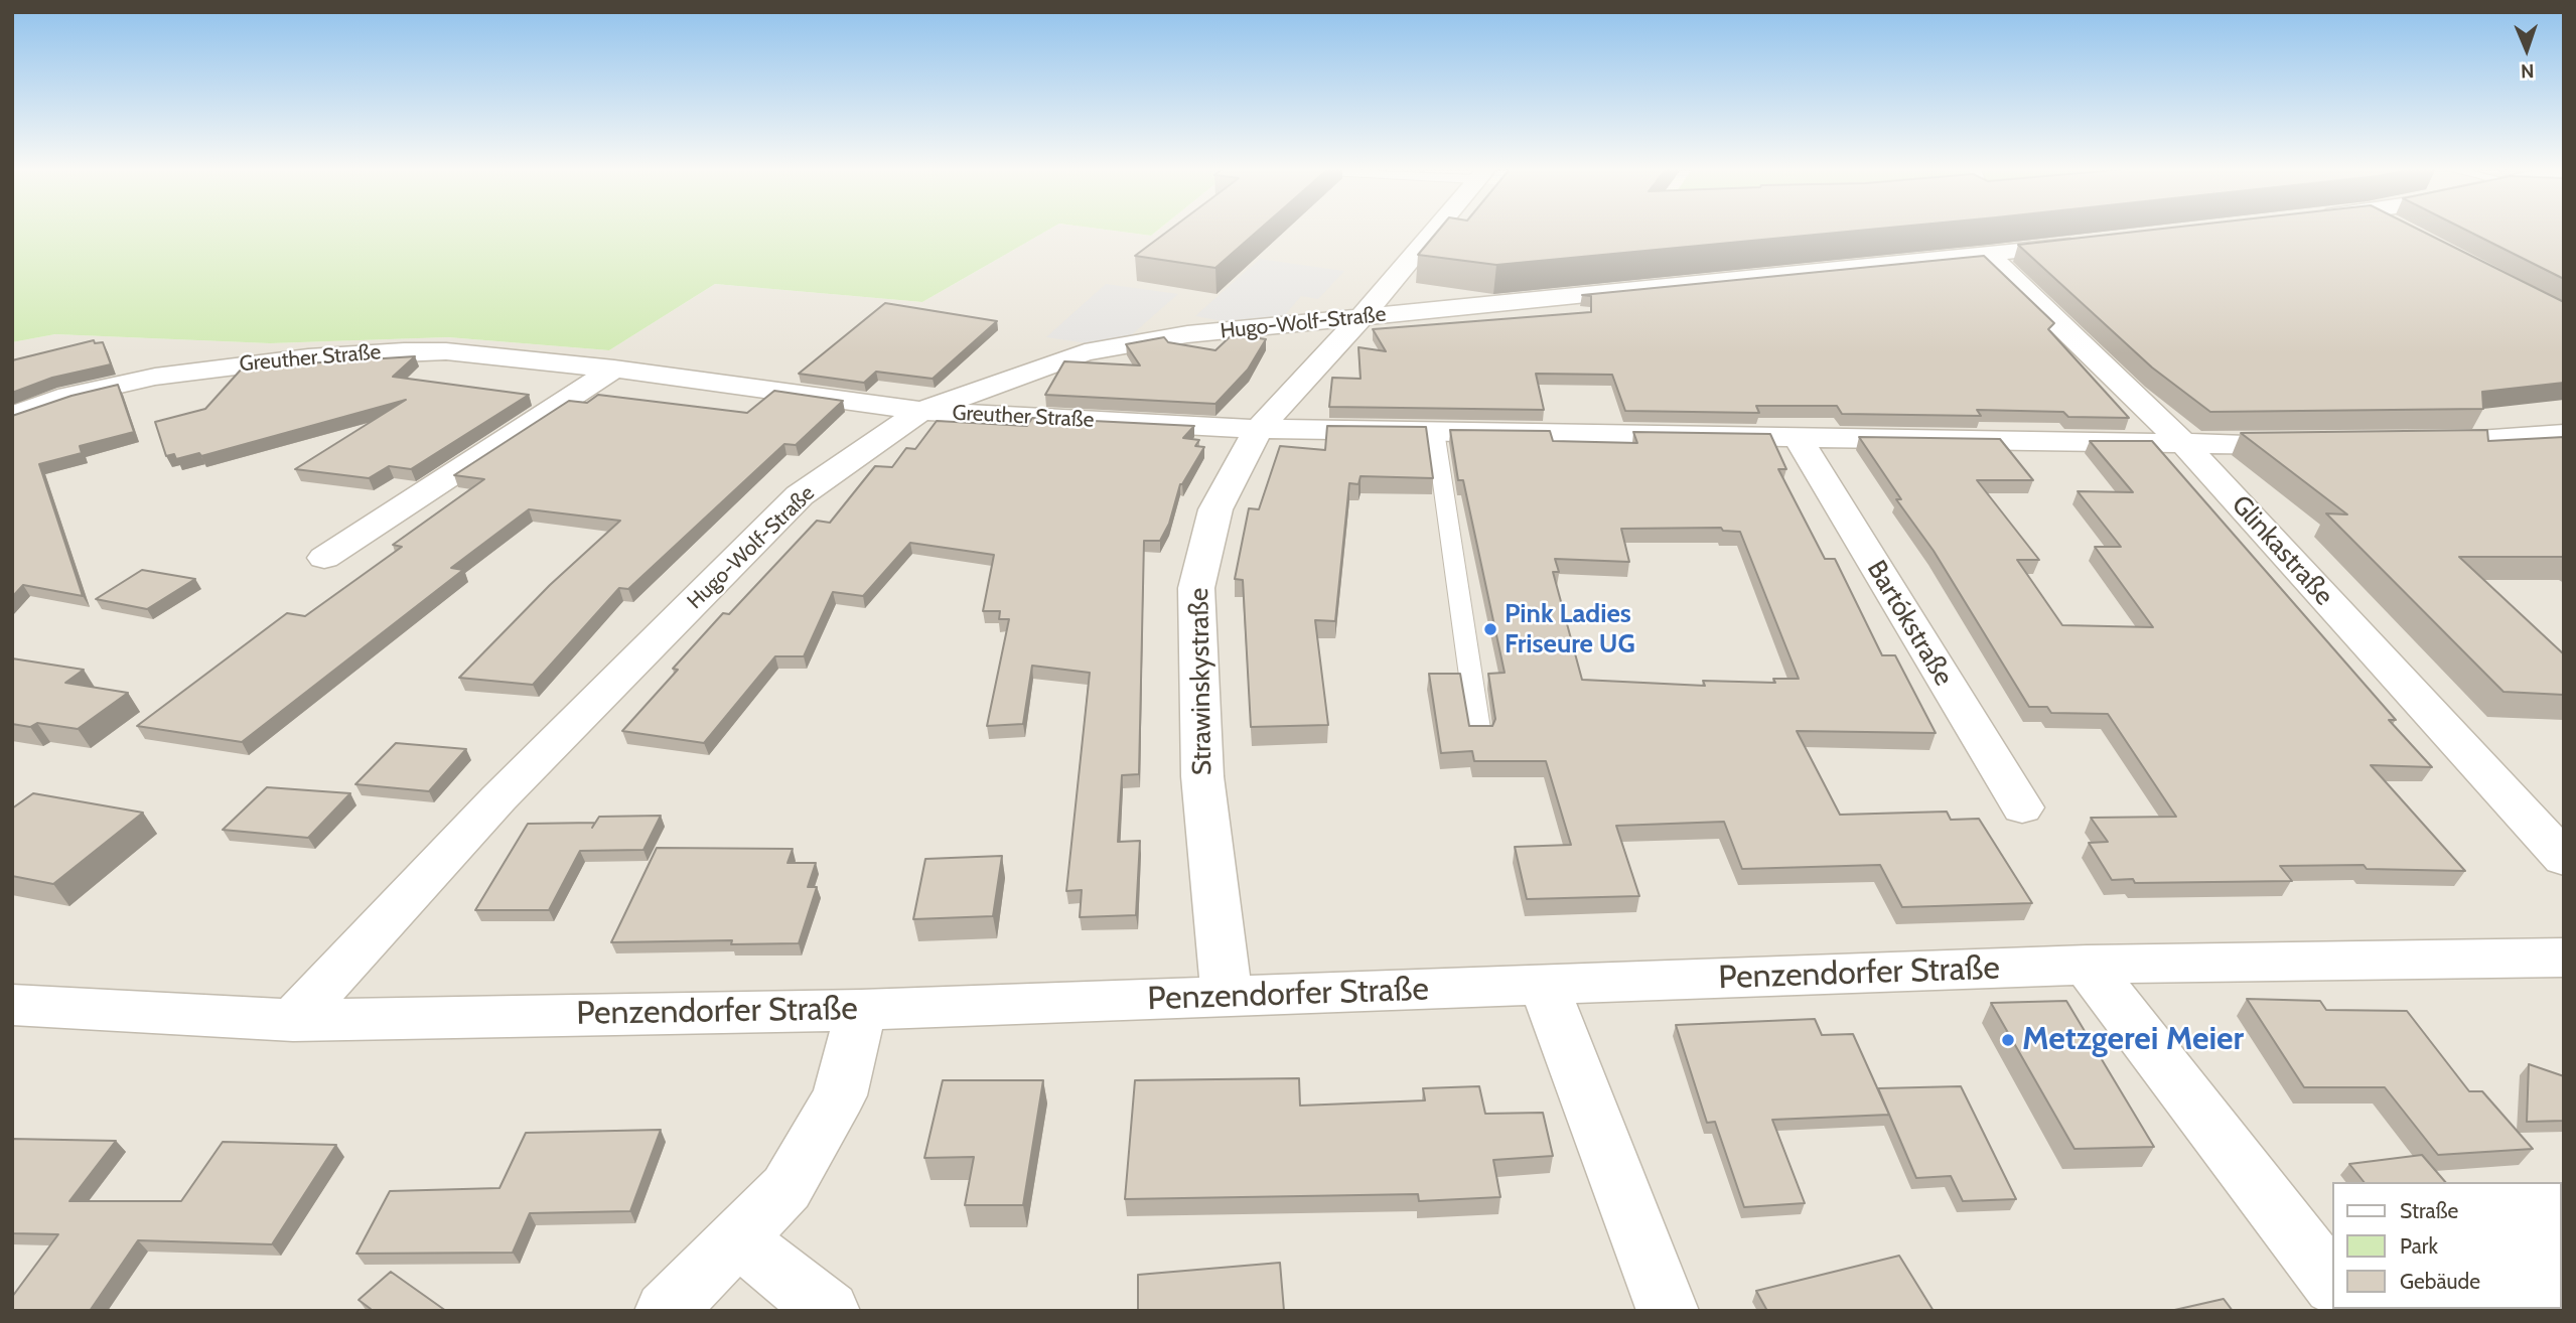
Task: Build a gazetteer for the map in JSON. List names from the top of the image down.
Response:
{
  "streets": {
    "street": [
      "Hugo-Wolf-Straße",
      "Greuther Straße",
      "Glinkastraße",
      "Bartókstraße",
      "Strawinskystraße",
      "Penzendorfer Straße"
    ]
  },
  "crossings": [
    ["Hugo-Wolf-Straße", "Greuther Straße"],
    ["Hugo-Wolf-Straße", "Glinkastraße"],
    ["Hugo-Wolf-Straße", "Strawinskystraße"],
    ["Hugo-Wolf-Straße", "Penzendorfer Straße"],
    ["Greuther Straße", "Glinkastraße"],
    ["Greuther Straße", "Bartókstraße"],
    ["Greuther Straße", "Strawinskystraße"],
    ["Strawinskystraße", "Penzendorfer Straße"]
  ],
  "places": ["Pink Ladies Friseure UG", "Metzgerei Meier"],
  "legend": ["Straße", "Park", "Gebäude"],
  "north": "bottom"
}
